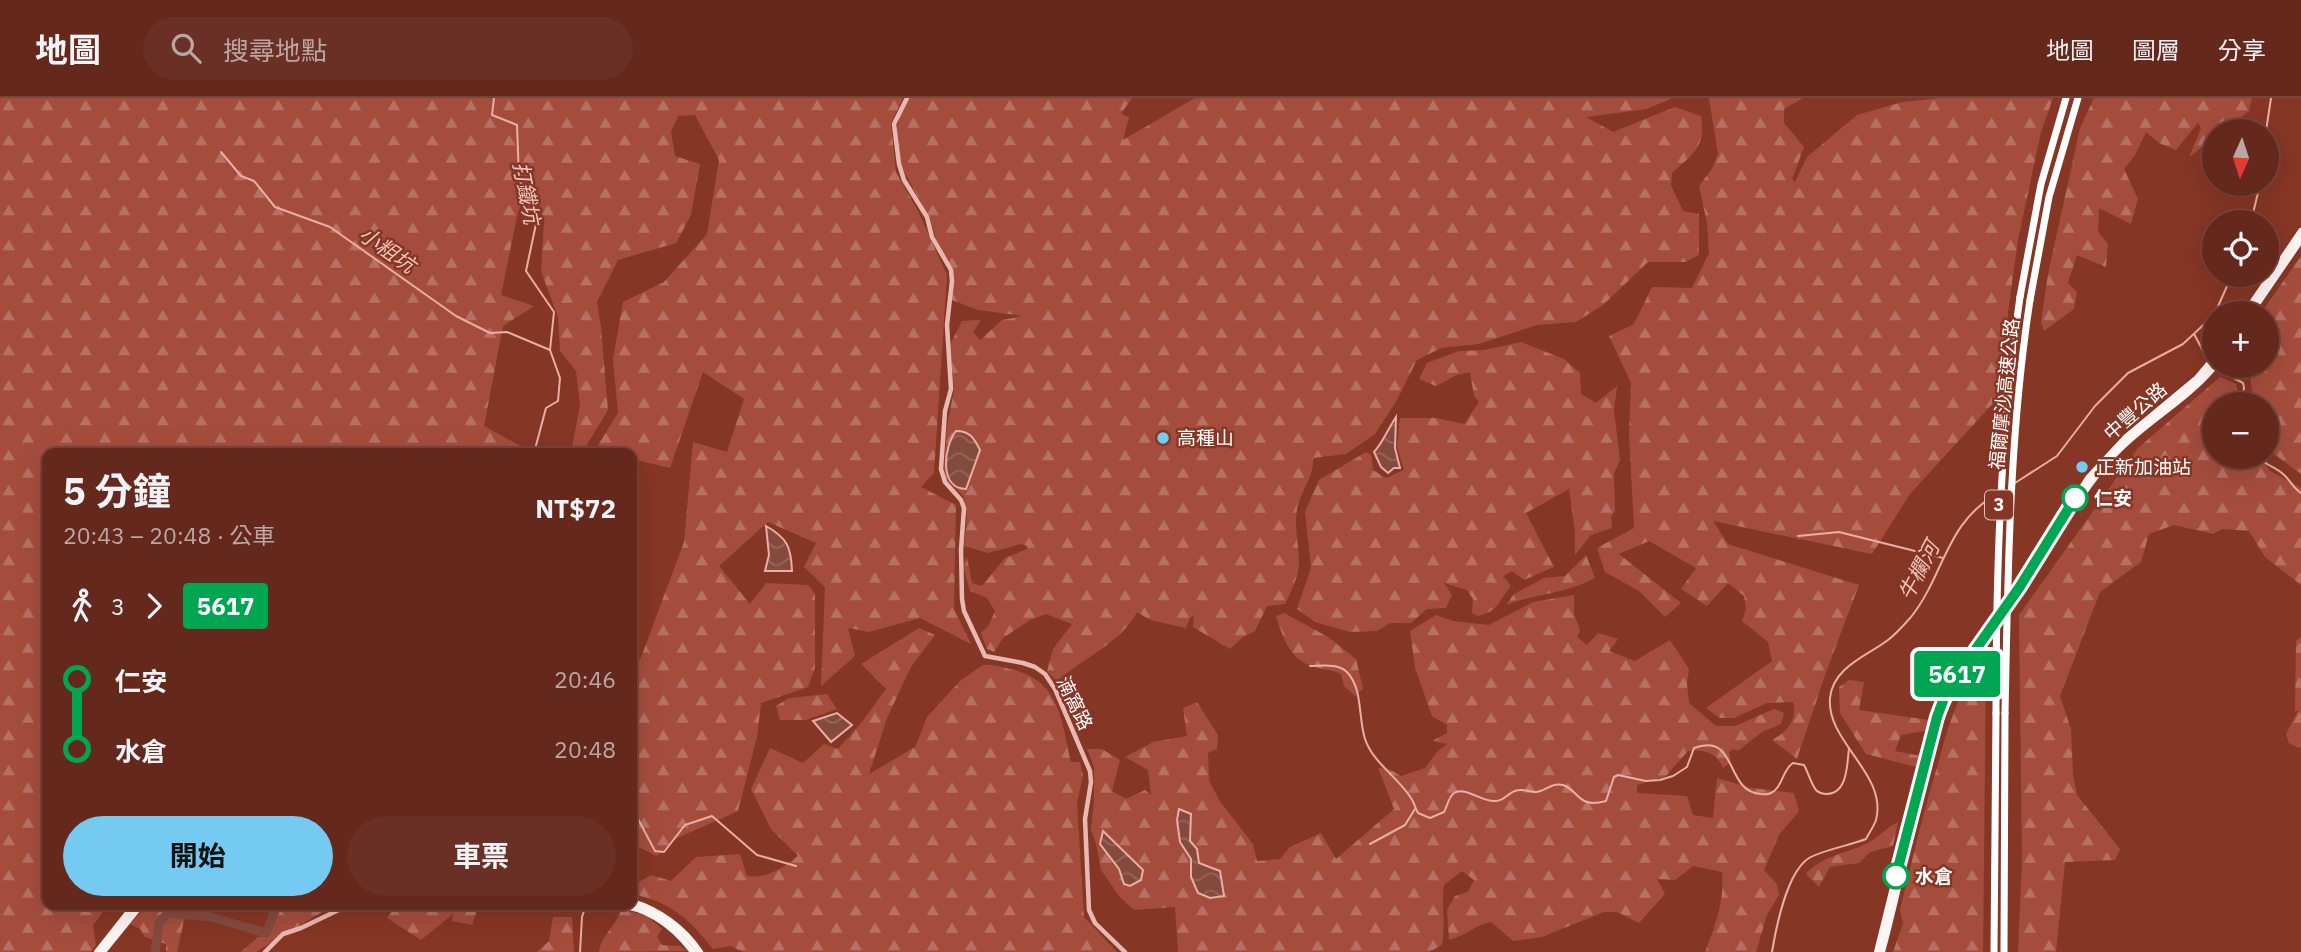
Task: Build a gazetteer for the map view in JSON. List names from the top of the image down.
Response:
{
  "streets": {
    "highway": ["福爾摩沙高速公路", "3"],
    "main road": ["中豐公路"],
    "street": ["湳窩路"]
  },
  "water": ["打鐵坑", "小粗坑", "牛欄河"],
  "places": [
    "高種山",
    "正新加油站",
    "仁安",
    "水倉"
  ],
  "lines": ["bus line 5617"],
  "north": "bottom",
  "page": {
    "header": "地圖",
    "search": "搜尋地點",
    "nav": ["地圖", "圖層", "分享"],
    "on_map": "5617",
    "map_buttons": ["+", "−"],
    "heading": ["5 分鐘", "20:43 – 20:48 · 公車", "NT$72"],
    "legs": ["3", "5617"],
    "list": [
      {
        "name": "仁安",
        "value": "20:46"
      },
      {
        "name": "水倉",
        "value": "20:48"
      }
    ],
    "buttons": ["開始", "車票"]
  }
}
